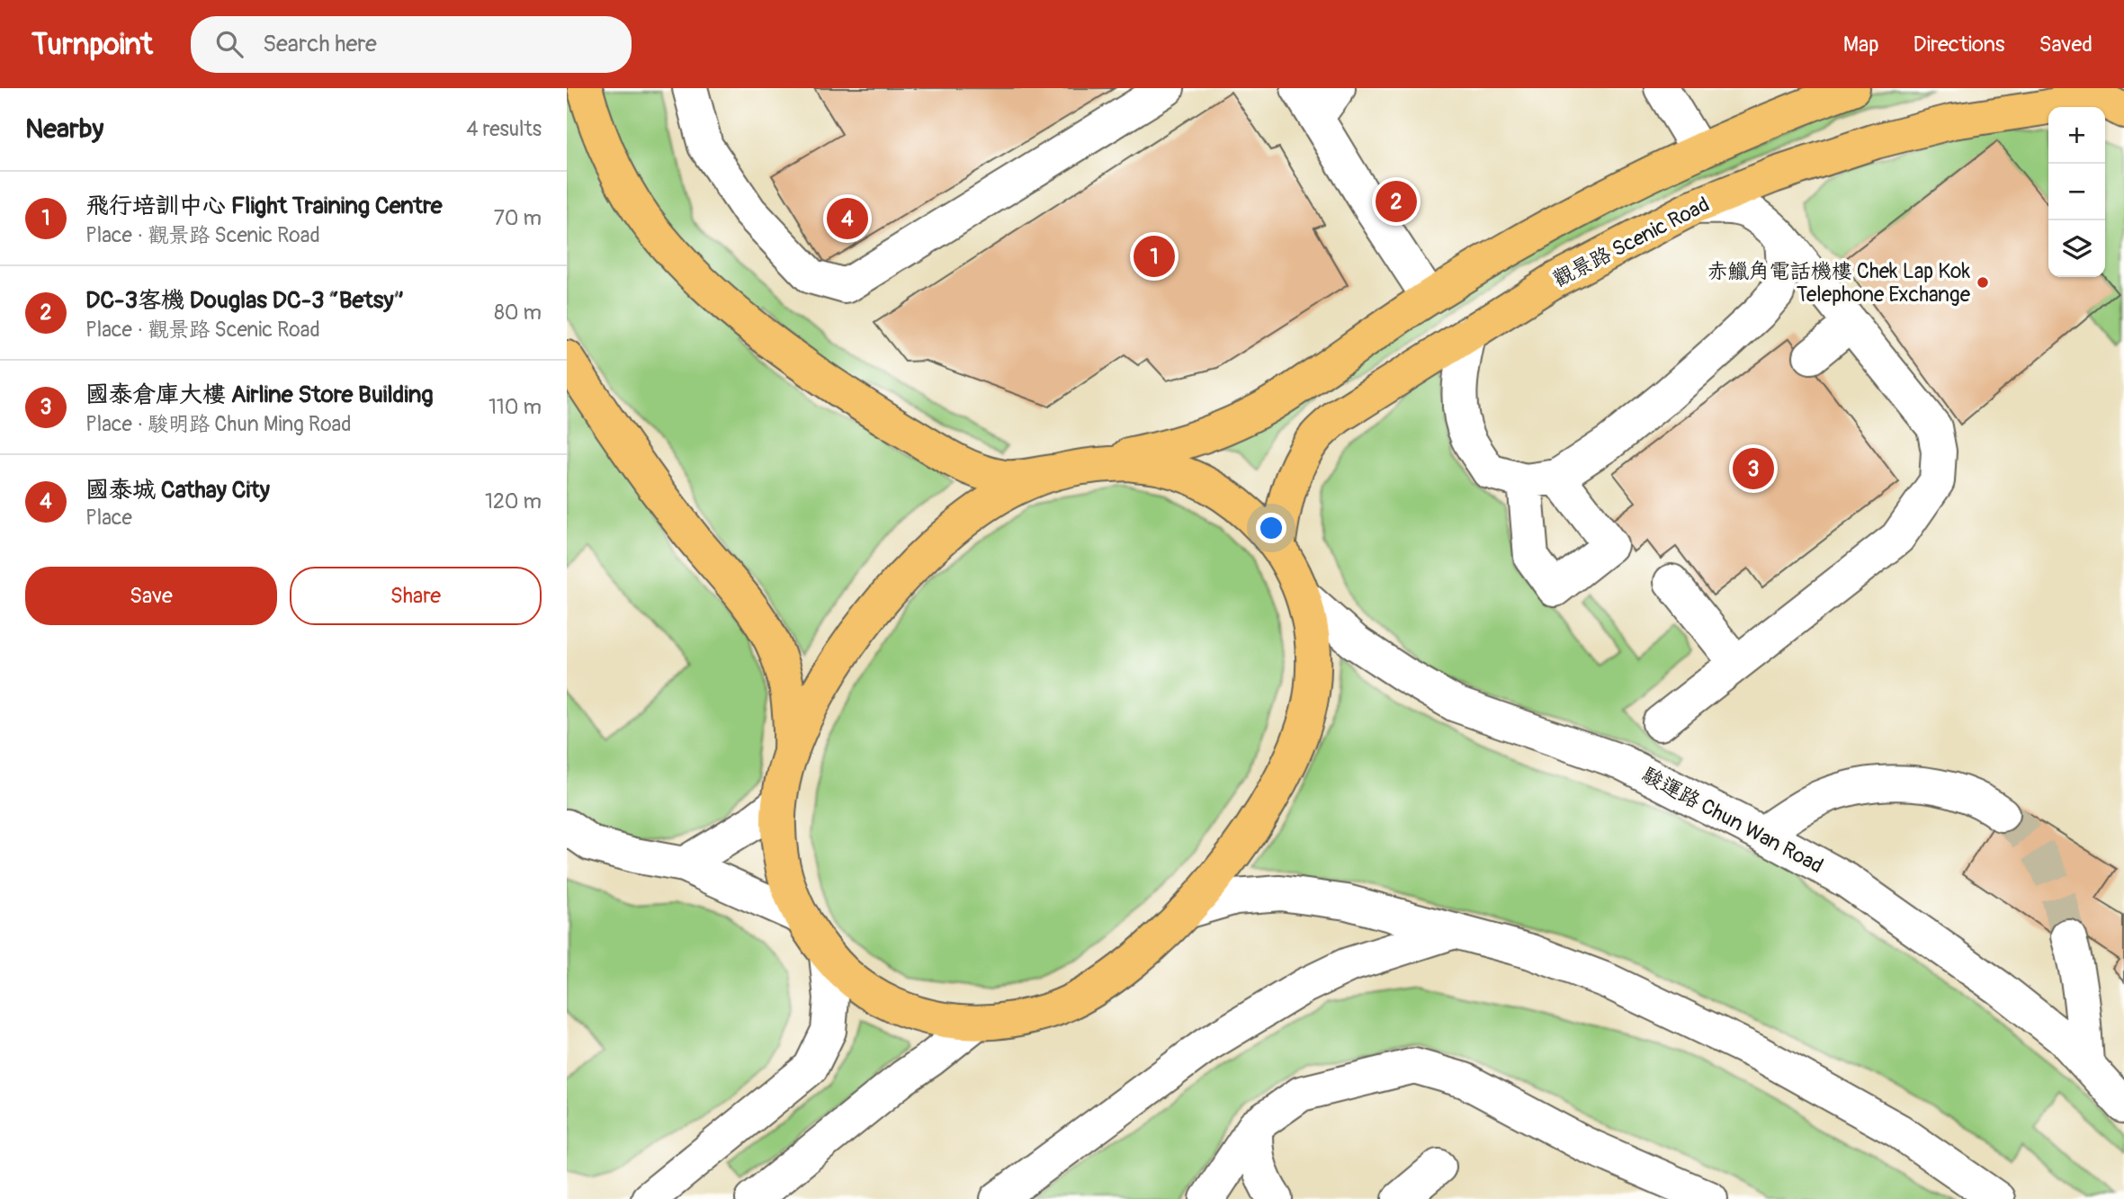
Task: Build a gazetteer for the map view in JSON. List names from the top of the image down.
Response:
{
  "streets": {
    "main road": ["觀景路 Scenic Road"],
    "street": ["駿運路 Chun Wan Road"]
  },
  "places": ["赤鱲角電話機樓 Chek Lap Kok Telephone Exchange"],
  "page": {
    "header": "Turnpoint",
    "search": "Search here",
    "nav": ["Map", "Directions", "Saved"],
    "heading": ["Nearby", "4 results"],
    "map_buttons": ["+", "−"],
    "list": [
      {
        "mark": "1",
        "name": "飛行培訓中心 Flight Training Centre",
        "note": "Place · 觀景路 Scenic Road",
        "value": "70 m"
      },
      {
        "mark": "2",
        "name": "DC-3客機 Douglas DC-3 “Betsy”",
        "note": "Place · 觀景路 Scenic Road",
        "value": "80 m"
      },
      {
        "mark": "3",
        "name": "國泰倉庫大樓 Airline Store Building",
        "note": "Place · 駿明路 Chun Ming Road",
        "value": "110 m"
      },
      {
        "mark": "4",
        "name": "國泰城 Cathay City",
        "note": "Place",
        "value": "120 m"
      }
    ],
    "pins": [
      "2",
      "4",
      "1",
      "3"
    ],
    "buttons": ["Save", "Share"]
  }
}
